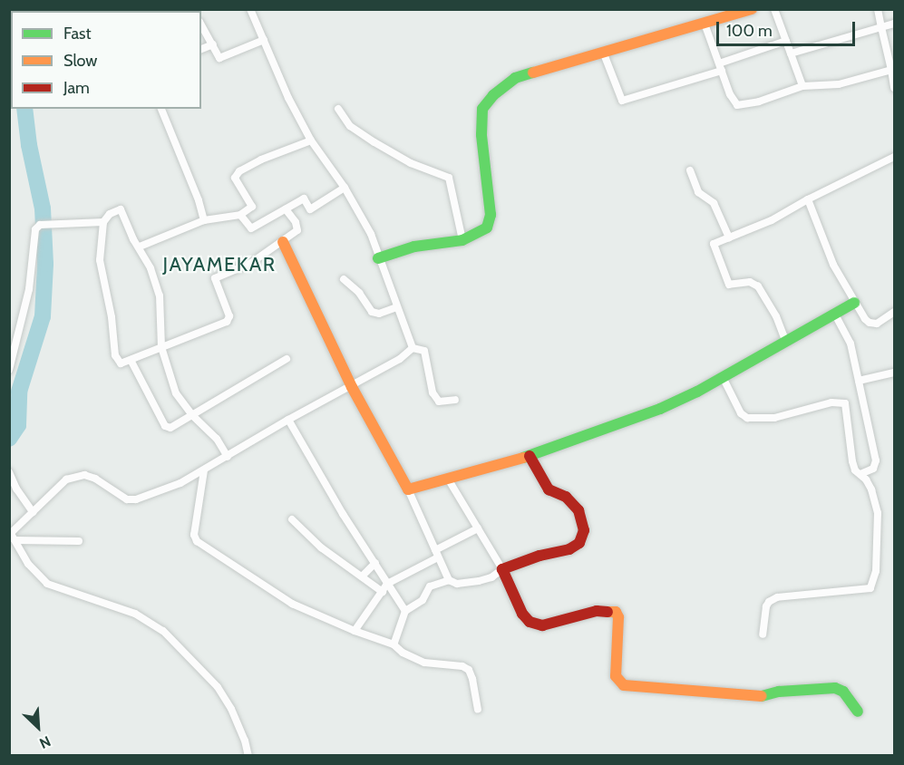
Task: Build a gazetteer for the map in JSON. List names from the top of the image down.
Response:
{
  "districts": ["JAYAMEKAR"],
  "legend": ["Fast", "Slow", "Jam"],
  "scale_bar": "100 m",
  "north": "bottom right"
}
